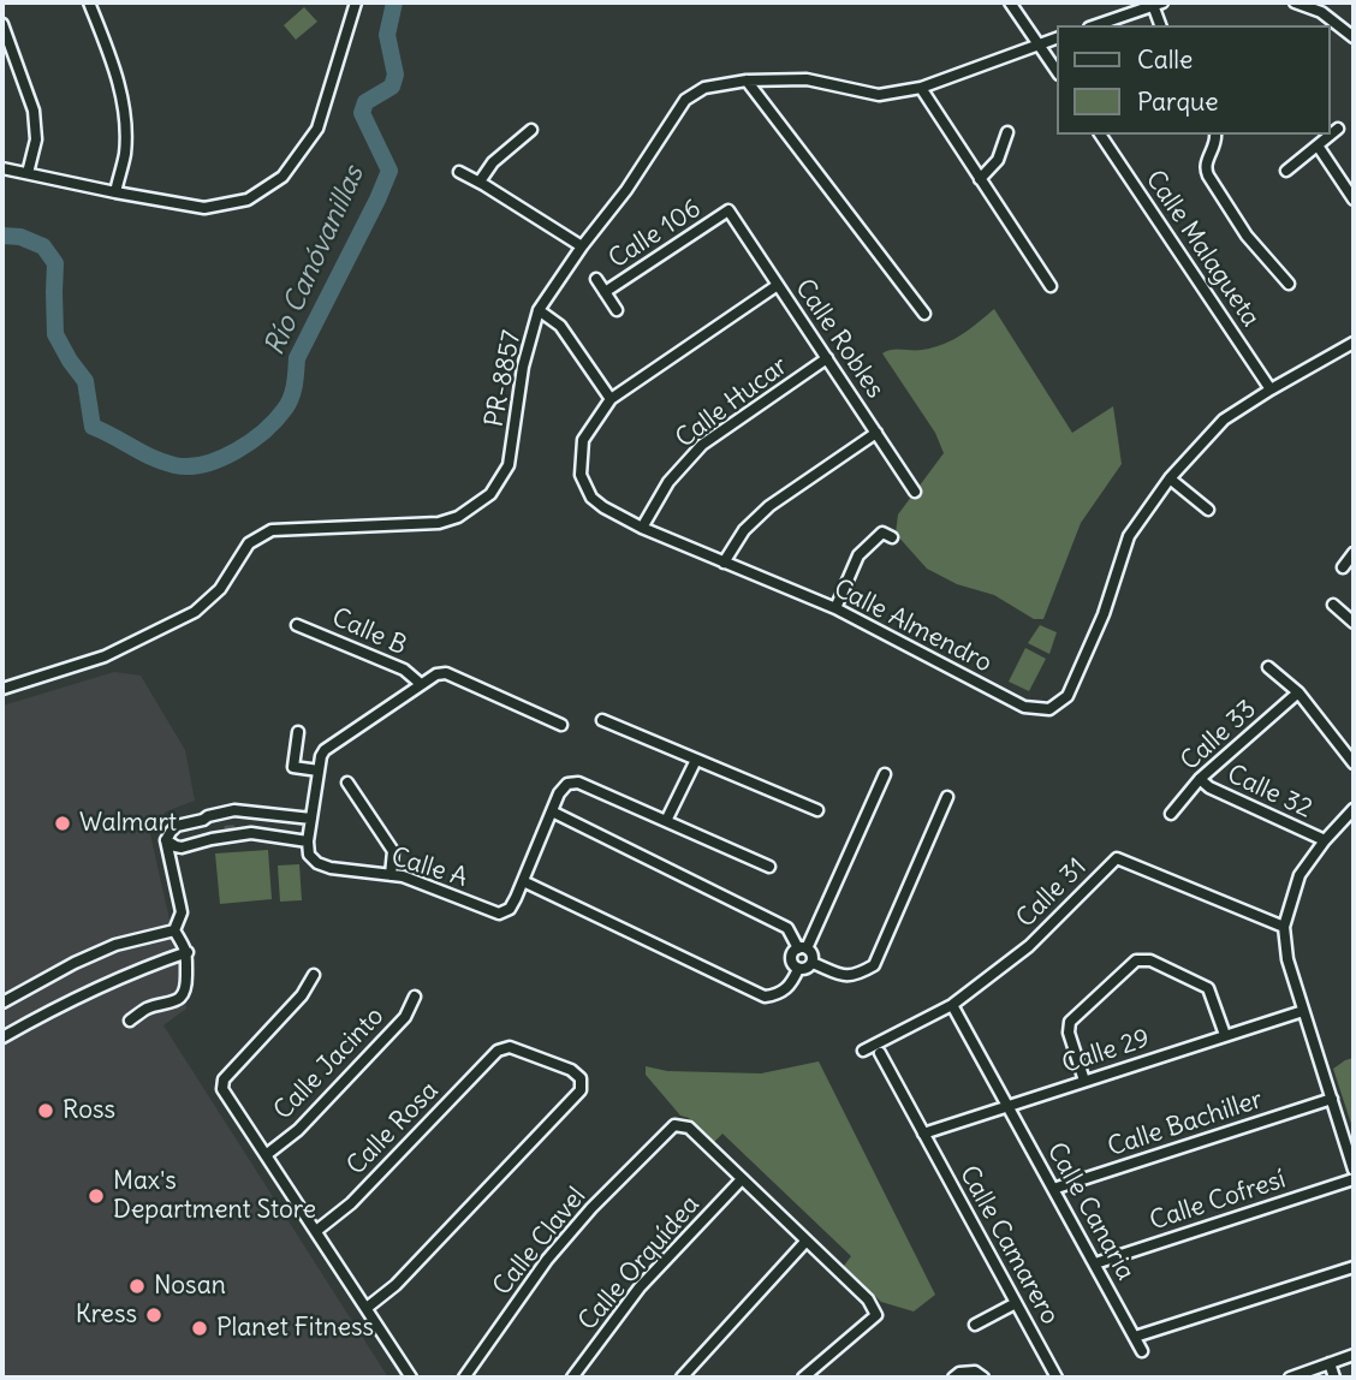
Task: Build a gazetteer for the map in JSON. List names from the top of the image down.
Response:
{
  "streets": {
    "street": [
      "Calle 106",
      "Calle Malagueta",
      "Calle Robles",
      "PR-8857",
      "Calle Hucar",
      "Calle Almendro",
      "Calle B",
      "Calle 33",
      "Calle 32",
      "Calle A",
      "Calle 31",
      "Calle 29",
      "Calle Jacinto",
      "Calle Bachiller",
      "Calle Rosa",
      "Calle Cofresí",
      "Calle Canaria",
      "Calle Clavel",
      "Calle Camarero",
      "Calle Orquídea"
    ]
  },
  "crossings": [
    ["Calle 106", "Calle Robles"],
    ["Calle Malagueta", "Calle Almendro"],
    ["Calle Robles", "Calle Hucar"],
    ["Calle Robles", "Calle Almendro"],
    ["Calle Hucar", "Calle Almendro"],
    ["Calle 33", "Calle 32"],
    ["Calle 31", "Calle Canaria"],
    ["Calle 29", "Calle Canaria"],
    ["Calle 29", "Calle Camarero"],
    ["Calle Bachiller", "Calle Canaria"],
    ["Calle Cofresí", "Calle Canaria"],
    ["Calle Clavel", "Calle Orquídea"]
  ],
  "water": ["Río Canóvanillas"],
  "places": [
    "Walmart",
    "Ross",
    "Max's Department Store",
    "Nosan",
    "Kress",
    "Planet Fitness"
  ],
  "legend": ["Calle", "Parque"]
}
